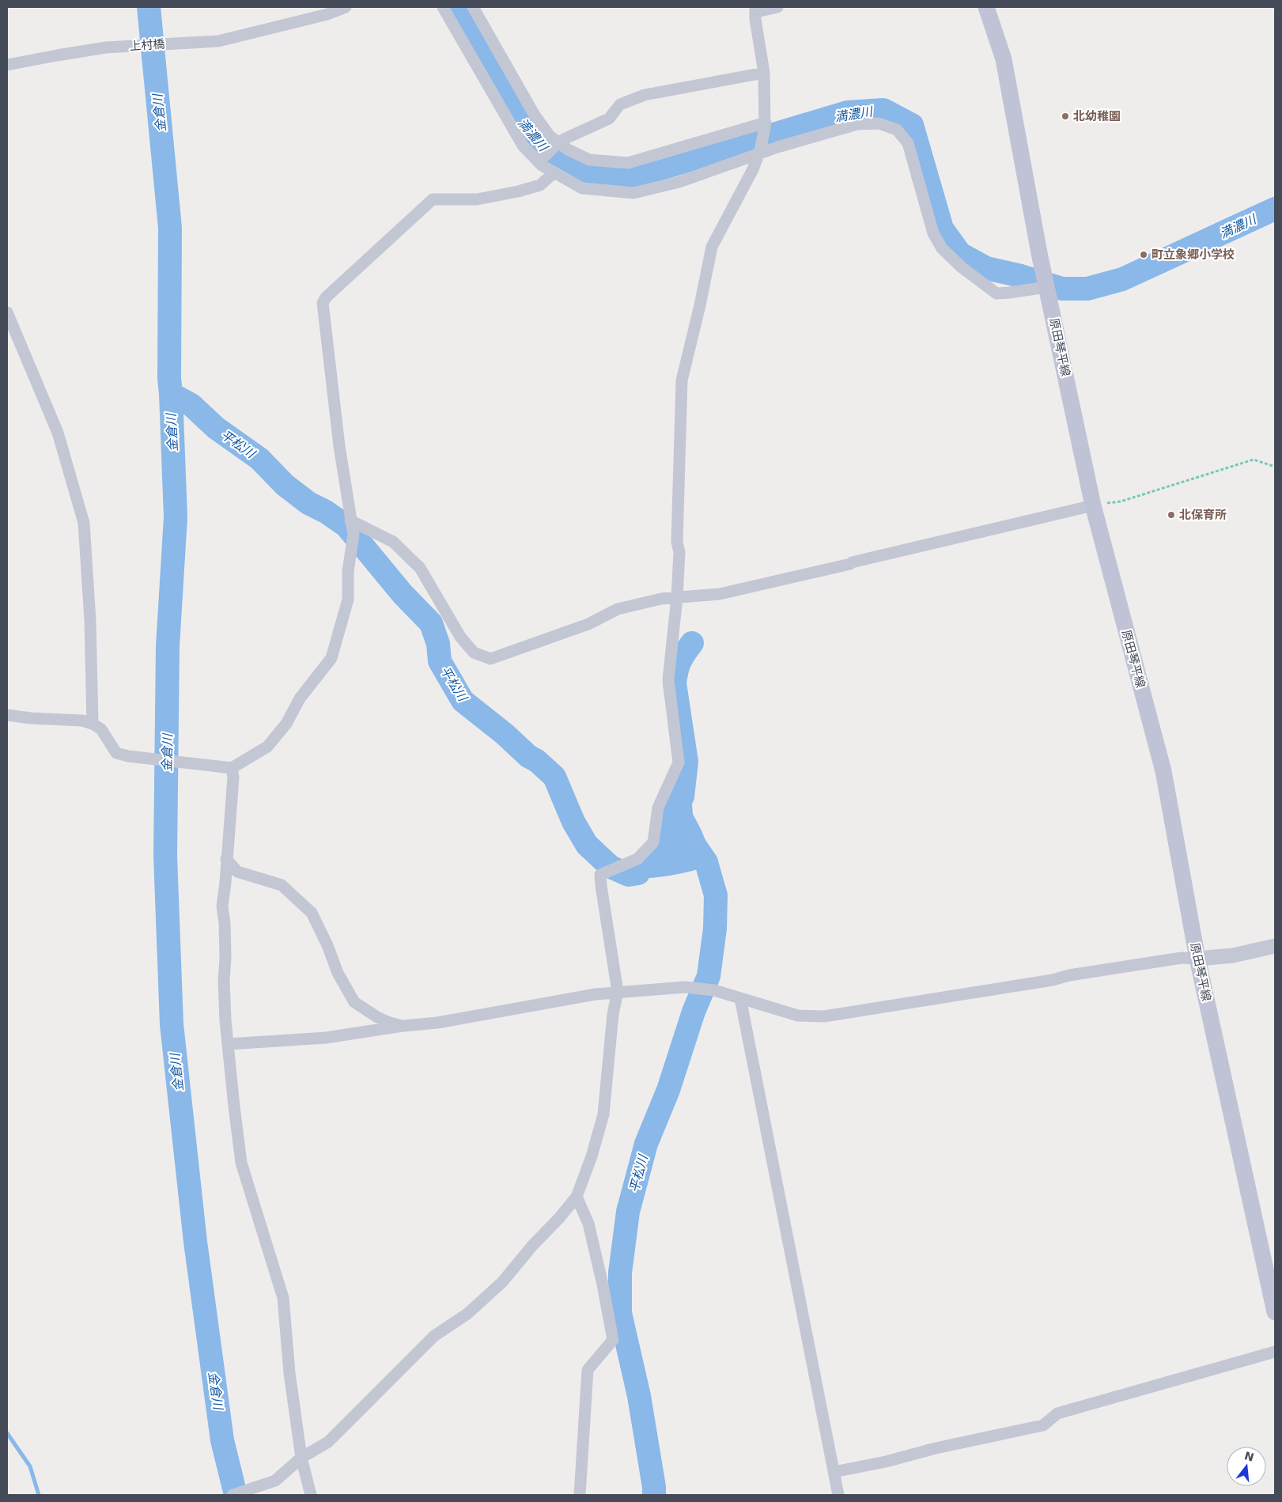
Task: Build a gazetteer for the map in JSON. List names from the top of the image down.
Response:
{
  "streets": {
    "main road": ["原田琴平線"],
    "street": ["上村橋"]
  },
  "water": ["金倉川", "満濃川", "平松川"],
  "places": ["北幼稚園", "町立象郷小学校", "北保育所"],
  "north": "top"
}
